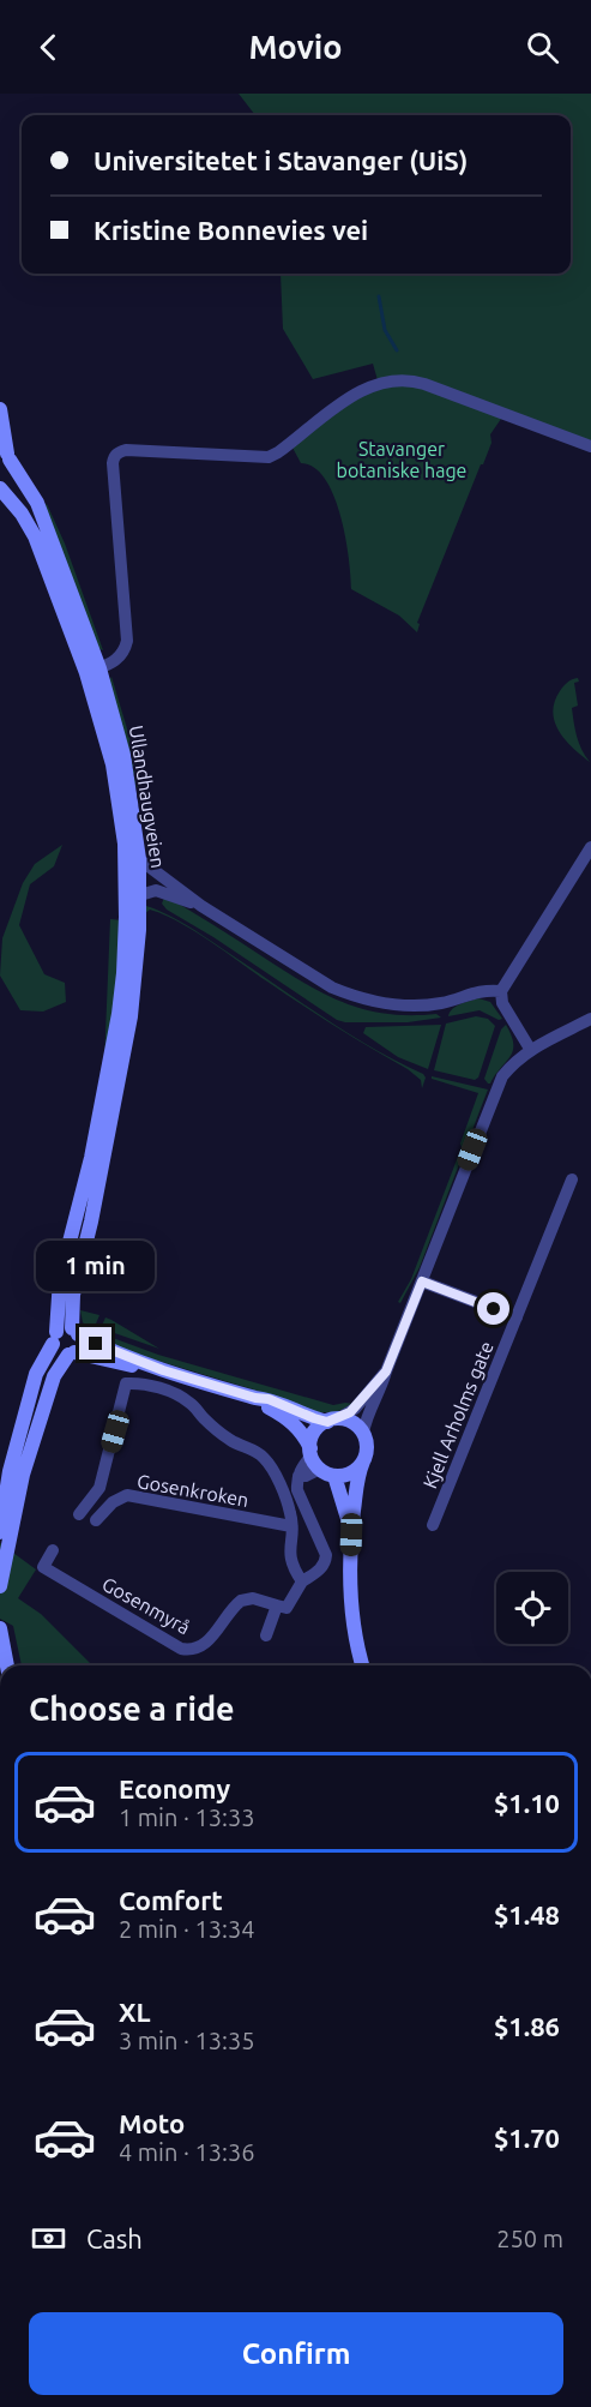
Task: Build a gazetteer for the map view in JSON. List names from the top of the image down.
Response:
{
  "streets": {
    "main road": ["Ullandhaugveien"],
    "street": ["Kjell Arholms gate", "Gosenkroken", "Gosenmyrå"]
  },
  "parks": ["Stavanger botaniske hage"],
  "page": {
    "header": "Movio",
    "banner": ["Universitetet i Stavanger (UiS)", "Kristine Bonnevies vei"],
    "bubble": "1 min",
    "heading": "Choose a ride",
    "list": [
      {
        "name": "Economy",
        "note": "1 min · 13:33",
        "value": "$1.10"
      },
      {
        "name": "Comfort",
        "note": "2 min · 13:34",
        "value": "$1.48"
      },
      {
        "name": "XL",
        "note": "3 min · 13:35",
        "value": "$1.86"
      },
      {
        "name": "Moto",
        "note": "4 min · 13:36",
        "value": "$1.70"
      }
    ],
    "pay": ["Cash", "250 m"],
    "buttons": "Confirm"
  }
}
